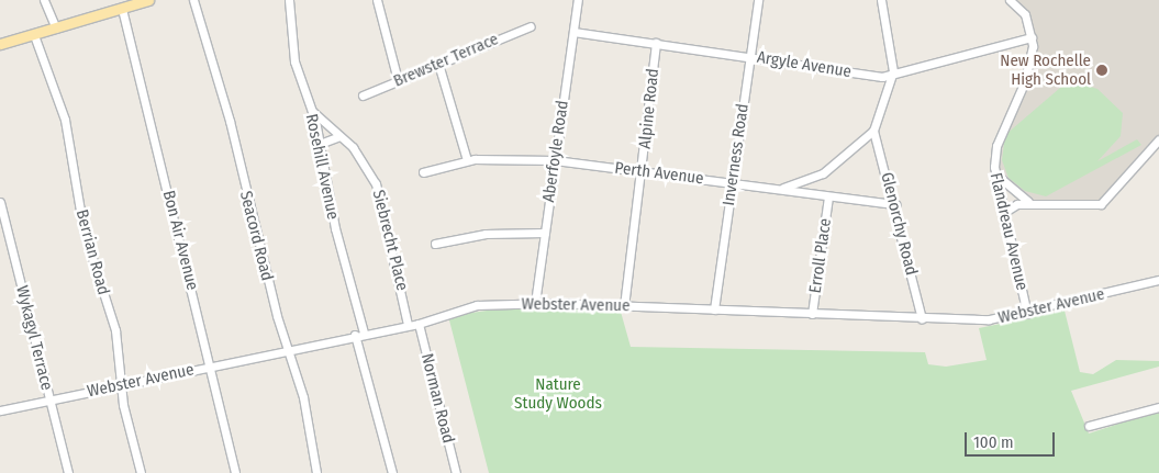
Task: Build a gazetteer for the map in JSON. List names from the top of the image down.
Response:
{
  "streets": {
    "street": [
      "Brewster Terrace",
      "Argyle Avenue",
      "Alpine Road",
      "Aberfoyle Road",
      "Inverness Road",
      "Rosehill Avenue",
      "Perth Avenue",
      "Glenorchy Road",
      "Flandreau Avenue",
      "Seacord Road",
      "Bon Air Avenue",
      "Siebrecht Place",
      "Berrian Road",
      "Erroll Place",
      "Webster Avenue",
      "Wykagyl Terrace",
      "Norman Road"
    ]
  },
  "crossings": [
    ["Argyle Avenue", "Alpine Road"],
    ["Argyle Avenue", "Aberfoyle Road"],
    ["Argyle Avenue", "Inverness Road"],
    ["Argyle Avenue", "Flandreau Avenue"],
    ["Alpine Road", "Perth Avenue"],
    ["Alpine Road", "Webster Avenue"],
    ["Aberfoyle Road", "Perth Avenue"],
    ["Aberfoyle Road", "Webster Avenue"],
    ["Inverness Road", "Perth Avenue"],
    ["Inverness Road", "Webster Avenue"],
    ["Rosehill Avenue", "Siebrecht Place"],
    ["Rosehill Avenue", "Webster Avenue"],
    ["Perth Avenue", "Glenorchy Road"],
    ["Perth Avenue", "Erroll Place"],
    ["Glenorchy Road", "Webster Avenue"],
    ["Flandreau Avenue", "Webster Avenue"],
    ["Seacord Road", "Webster Avenue"],
    ["Bon Air Avenue", "Webster Avenue"],
    ["Siebrecht Place", "Webster Avenue"],
    ["Berrian Road", "Webster Avenue"],
    ["Erroll Place", "Webster Avenue"],
    ["Webster Avenue", "Wykagyl Terrace"],
    ["Webster Avenue", "Norman Road"]
  ],
  "parks": ["Nature Study Woods"],
  "places": ["New Rochelle High School"],
  "scale_bar": "100 m"
}
